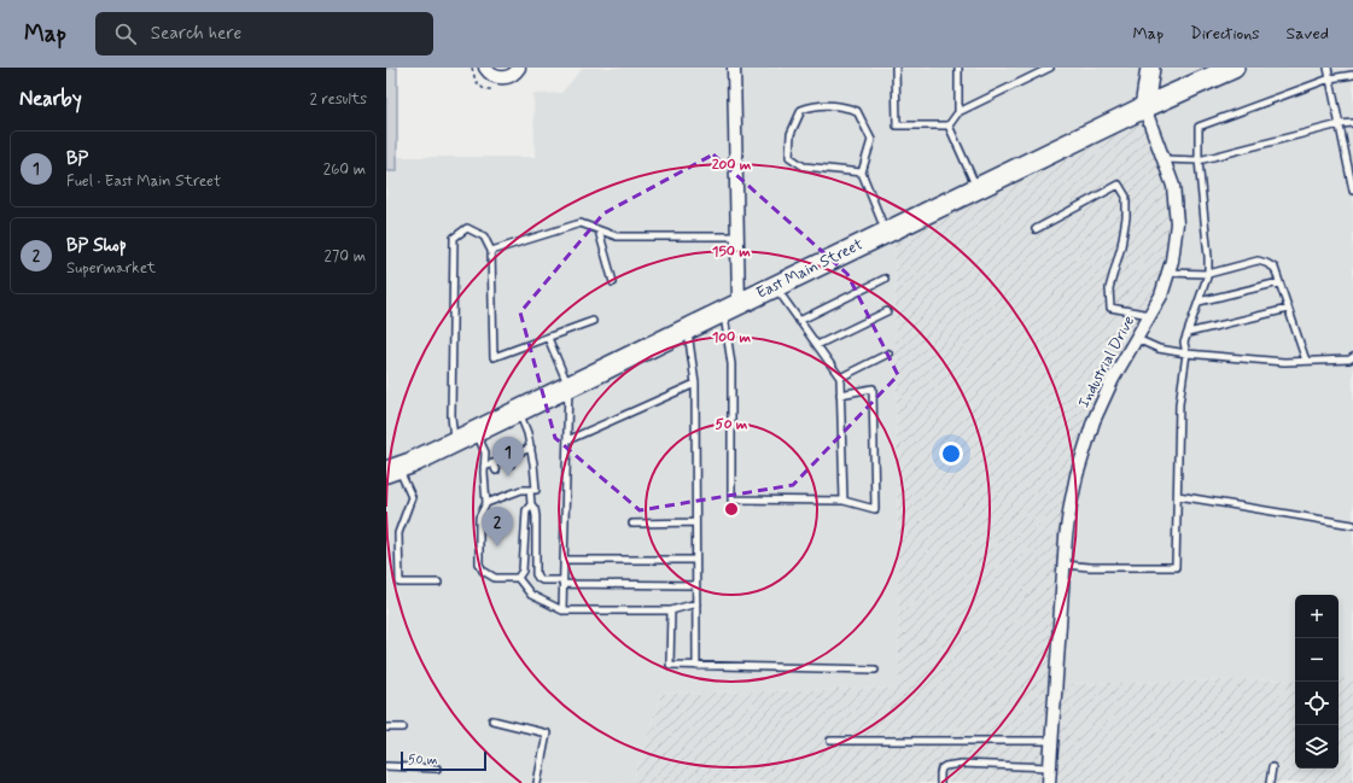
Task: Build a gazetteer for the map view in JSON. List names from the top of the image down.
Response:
{
  "streets": {
    "main road": ["East Main Street"],
    "street": ["Industrial Drive"]
  },
  "crossings": [
    ["East Main Street", "Industrial Drive"]
  ],
  "scale_bar": "50 m",
  "page": {
    "header": "Map",
    "search": "Search here",
    "nav": ["Map", "Directions", "Saved"],
    "heading": ["Nearby", "2 results"],
    "list": [
      {
        "mark": "1",
        "name": "BP",
        "note": "Fuel · East Main Street",
        "value": "260 m"
      },
      {
        "mark": "2",
        "name": "BP Shop",
        "note": "Supermarket",
        "value": "270 m"
      }
    ],
    "pins": ["1", "2"],
    "map_buttons": ["+", "−"],
    "scale": "50 m"
  },
  "rings": [
    "200 m",
    "150 m",
    "100 m",
    "50 m"
  ]
}
